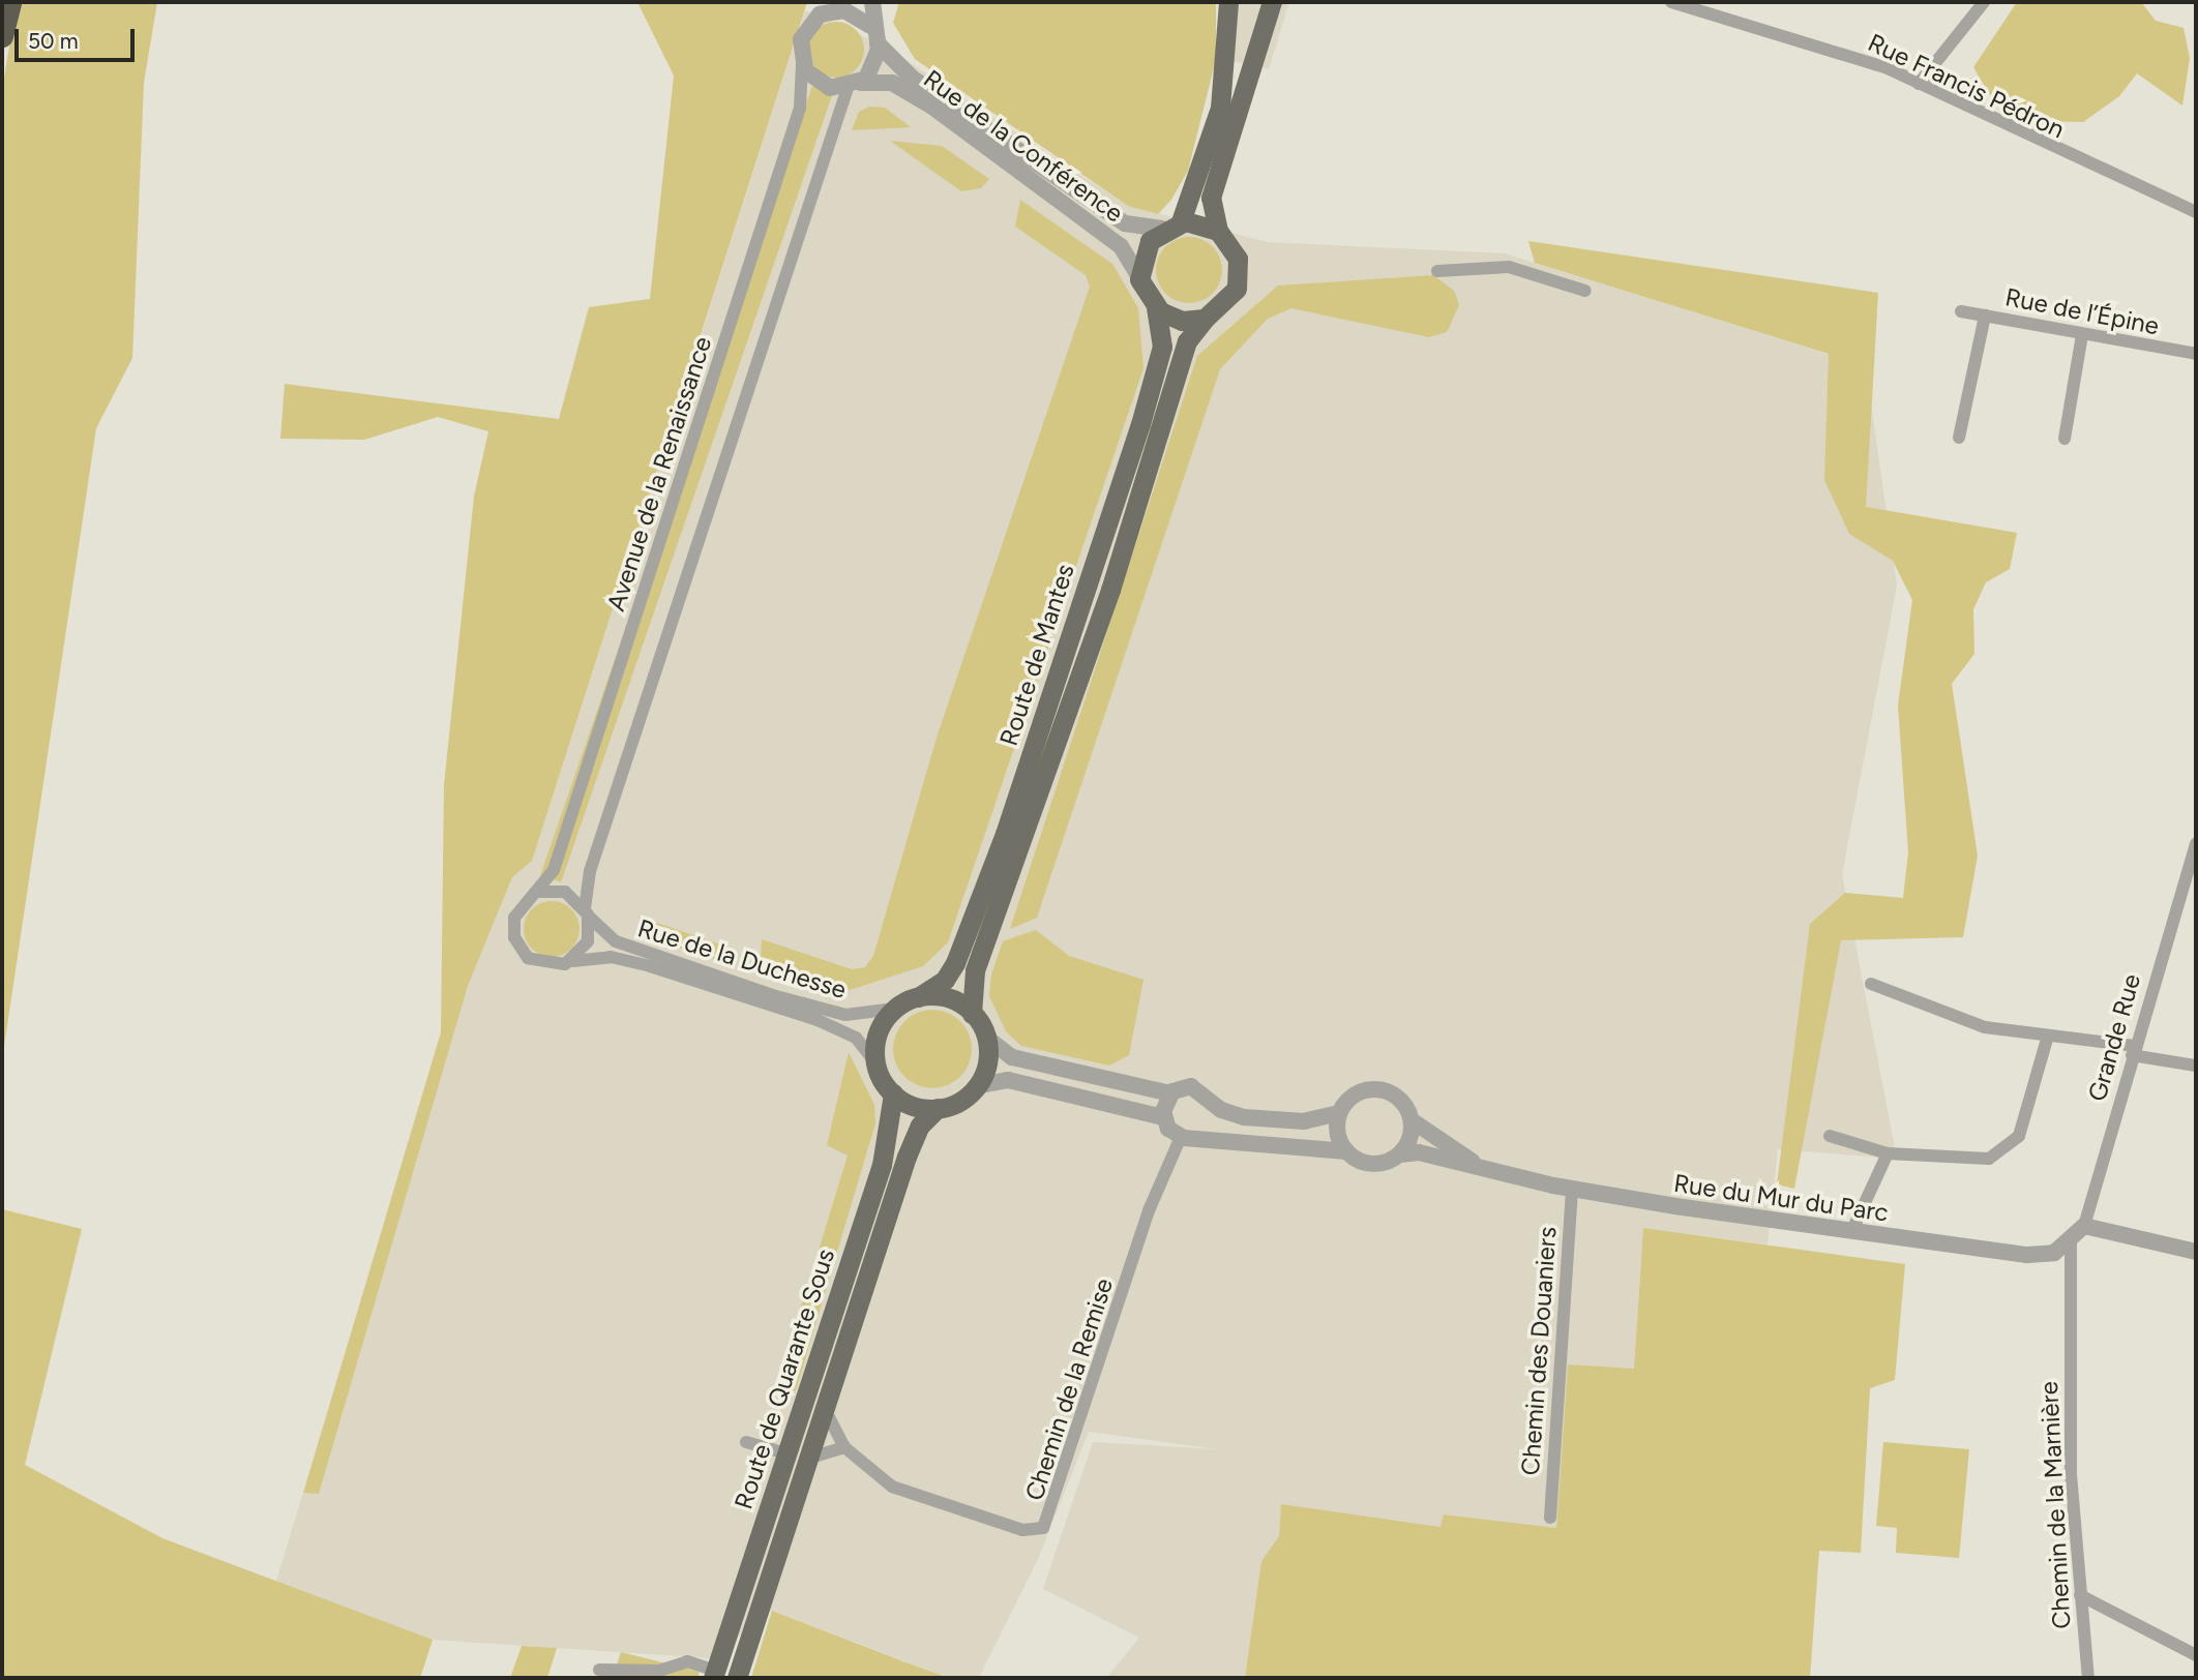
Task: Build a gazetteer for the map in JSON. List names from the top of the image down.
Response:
{
  "streets": {
    "main road": ["Route de Mantes", "Route de Quarante Sous"],
    "street": [
      "Rue Francis Pédron",
      "Rue de la Conférence",
      "Rue de l’Épine",
      "Avenue de la Renaissance",
      "Rue de la Duchesse",
      "Grande Rue",
      "Rue du Mur du Parc",
      "Chemin des Douaniers",
      "Chemin de la Remise",
      "Chemin de la Marnière"
    ]
  },
  "crossings": [
    ["Rue de la Conférence", "Avenue de la Renaissance"],
    ["Rue de la Conférence", "Route de Mantes"],
    ["Avenue de la Renaissance", "Rue de la Duchesse"],
    ["Route de Mantes", "Rue de la Duchesse"],
    ["Route de Mantes", "Route de Quarante Sous"],
    ["Rue de la Duchesse", "Route de Quarante Sous"],
    ["Grande Rue", "Rue du Mur du Parc"],
    ["Grande Rue", "Chemin de la Marnière"],
    ["Rue du Mur du Parc", "Chemin des Douaniers"],
    ["Rue du Mur du Parc", "Chemin de la Marnière"]
  ],
  "scale_bar": "50 m"
}
